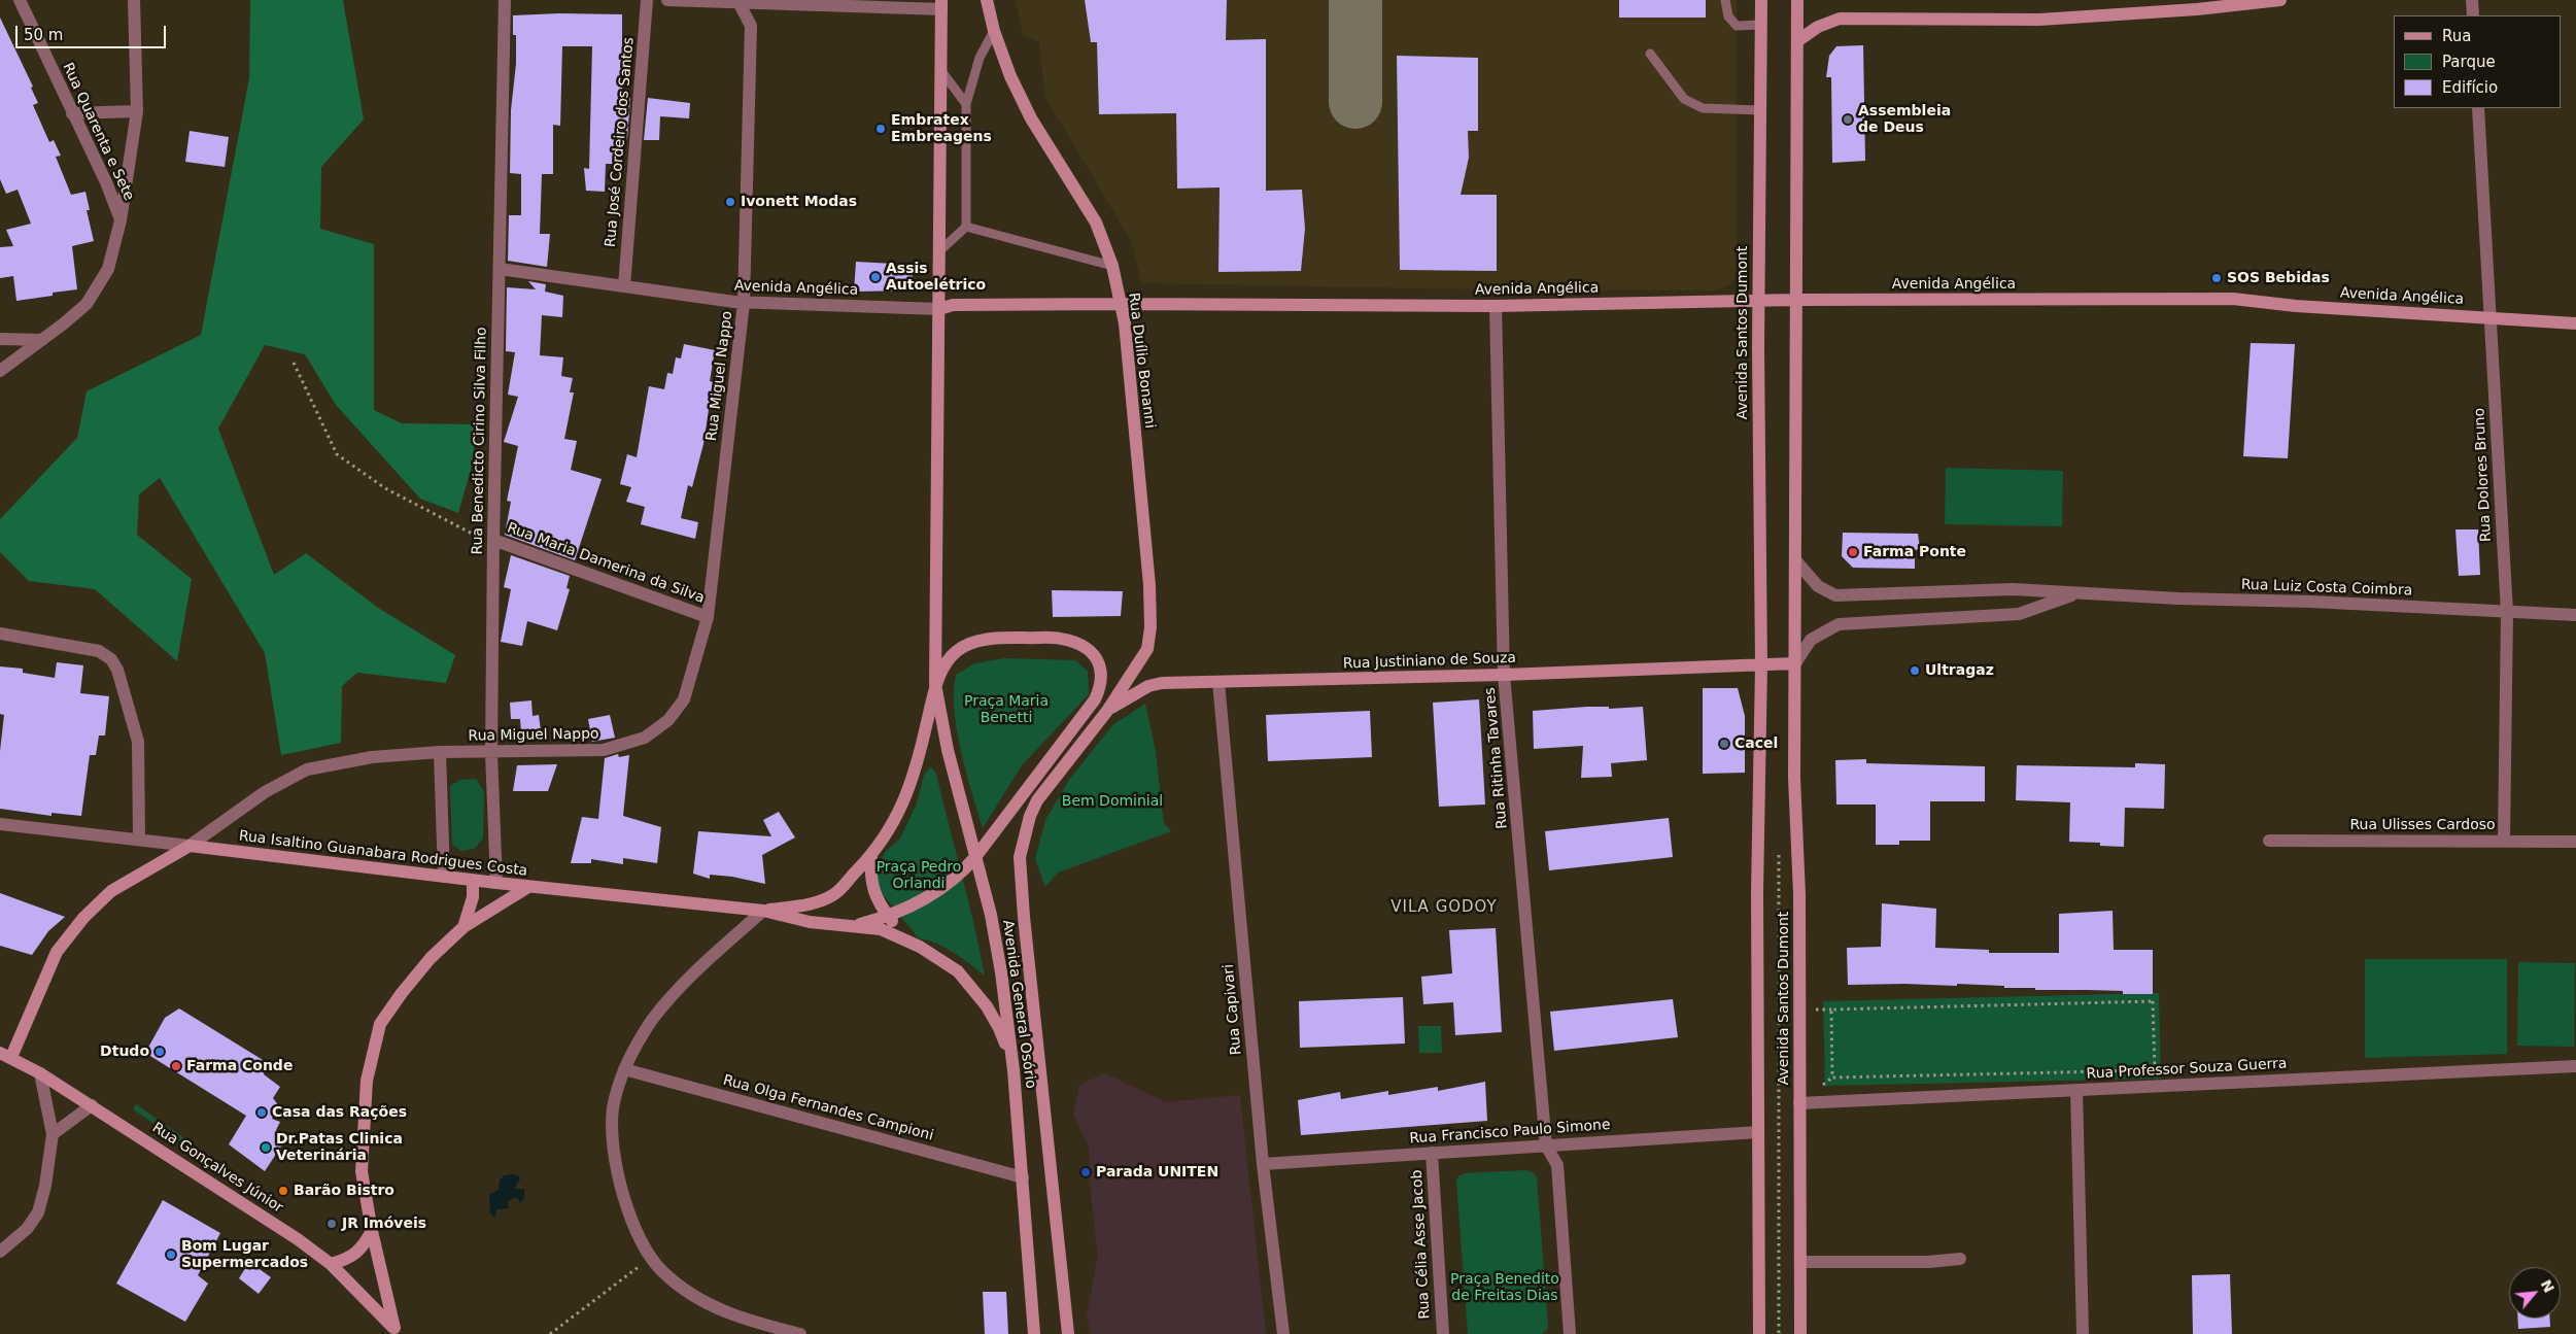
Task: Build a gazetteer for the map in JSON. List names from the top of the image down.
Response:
{
  "streets": {
    "main road": [
      "Avenida Angélica",
      "Avenida Santos Dumont",
      "Rua Duílio Bonanni",
      "Rua Miguel Nappo",
      "Rua Justiniano de Souza",
      "Rua Isaltino Guanabara Rodrigues Costa",
      "Avenida General Osório",
      "Rua Gonçalves Júnior"
    ],
    "street": [
      "Rua Quarenta e Sete",
      "Rua José Cordeiro dos Santos",
      "Rua Benedicto Cirino Silva Filho",
      "Rua Dolores Bruno",
      "Rua Maria Damerina da Silva",
      "Rua Luiz Costa Coimbra",
      "Rua Ritinha Tavares",
      "Rua Ulisses Cardoso",
      "Rua Capivari",
      "Rua Professor Souza Guerra",
      "Rua Olga Fernandes Campioni",
      "Rua Francisco Paulo Simone",
      "Rua Célia Asse Jacob"
    ]
  },
  "crossings": [
    ["Rua José Cordeiro dos Santos", "Avenida Angélica"],
    ["Avenida Angélica", "Avenida Santos Dumont"],
    ["Avenida Angélica", "Rua Duílio Bonanni"],
    ["Avenida Angélica", "Rua Miguel Nappo"],
    ["Avenida Angélica", "Rua Benedicto Cirino Silva Filho"],
    ["Avenida Angélica", "Rua Dolores Bruno"],
    ["Avenida Angélica", "Rua Ritinha Tavares"],
    ["Avenida Santos Dumont", "Rua Luiz Costa Coimbra"],
    ["Avenida Santos Dumont", "Rua Justiniano de Souza"],
    ["Avenida Santos Dumont", "Rua Professor Souza Guerra"],
    ["Avenida Santos Dumont", "Rua Francisco Paulo Simone"],
    ["Rua Duílio Bonanni", "Rua Justiniano de Souza"],
    ["Rua Duílio Bonanni", "Avenida General Osório"],
    ["Rua Miguel Nappo", "Rua Benedicto Cirino Silva Filho"],
    ["Rua Miguel Nappo", "Rua Maria Damerina da Silva"],
    ["Rua Miguel Nappo", "Rua Isaltino Guanabara Rodrigues Costa"],
    ["Rua Miguel Nappo", "Rua Gonçalves Júnior"],
    ["Rua Benedicto Cirino Silva Filho", "Rua Maria Damerina da Silva"],
    ["Rua Benedicto Cirino Silva Filho", "Rua Isaltino Guanabara Rodrigues Costa"],
    ["Rua Dolores Bruno", "Rua Luiz Costa Coimbra"],
    ["Rua Dolores Bruno", "Rua Ulisses Cardoso"],
    ["Rua Justiniano de Souza", "Rua Ritinha Tavares"],
    ["Rua Justiniano de Souza", "Rua Isaltino Guanabara Rodrigues Costa"],
    ["Rua Justiniano de Souza", "Avenida General Osório"],
    ["Rua Justiniano de Souza", "Rua Capivari"],
    ["Rua Ritinha Tavares", "Rua Francisco Paulo Simone"],
    ["Rua Isaltino Guanabara Rodrigues Costa", "Avenida General Osório"],
    ["Avenida General Osório", "Rua Olga Fernandes Campioni"],
    ["Rua Capivari", "Rua Francisco Paulo Simone"],
    ["Rua Francisco Paulo Simone", "Rua Célia Asse Jacob"]
  ],
  "districts": ["VILA GODOY"],
  "parks": [
    "Praça Maria Benetti",
    "Bem Dominial",
    "Praça Pedro Orlandi",
    "Praça Benedito de Freitas Dias"
  ],
  "places": [
    "Assembleia de Deus",
    "Embratex Embreagens",
    "Ivonett Modas",
    "Assis Autoelétrico",
    "SOS Bebidas",
    "Farma Ponte",
    "Ultragaz",
    "Cacel",
    "Dtudo",
    "Farma Conde",
    "Casa das Rações",
    "Dr.Patas Clinica Veterinária",
    "Parada UNITEN",
    "Barão Bistro",
    "JR Imóveis",
    "Bom Lugar Supermercados"
  ],
  "legend": ["Rua", "Parque", "Edifício"],
  "scale_bar": "50 m",
  "north": "top right"
}
